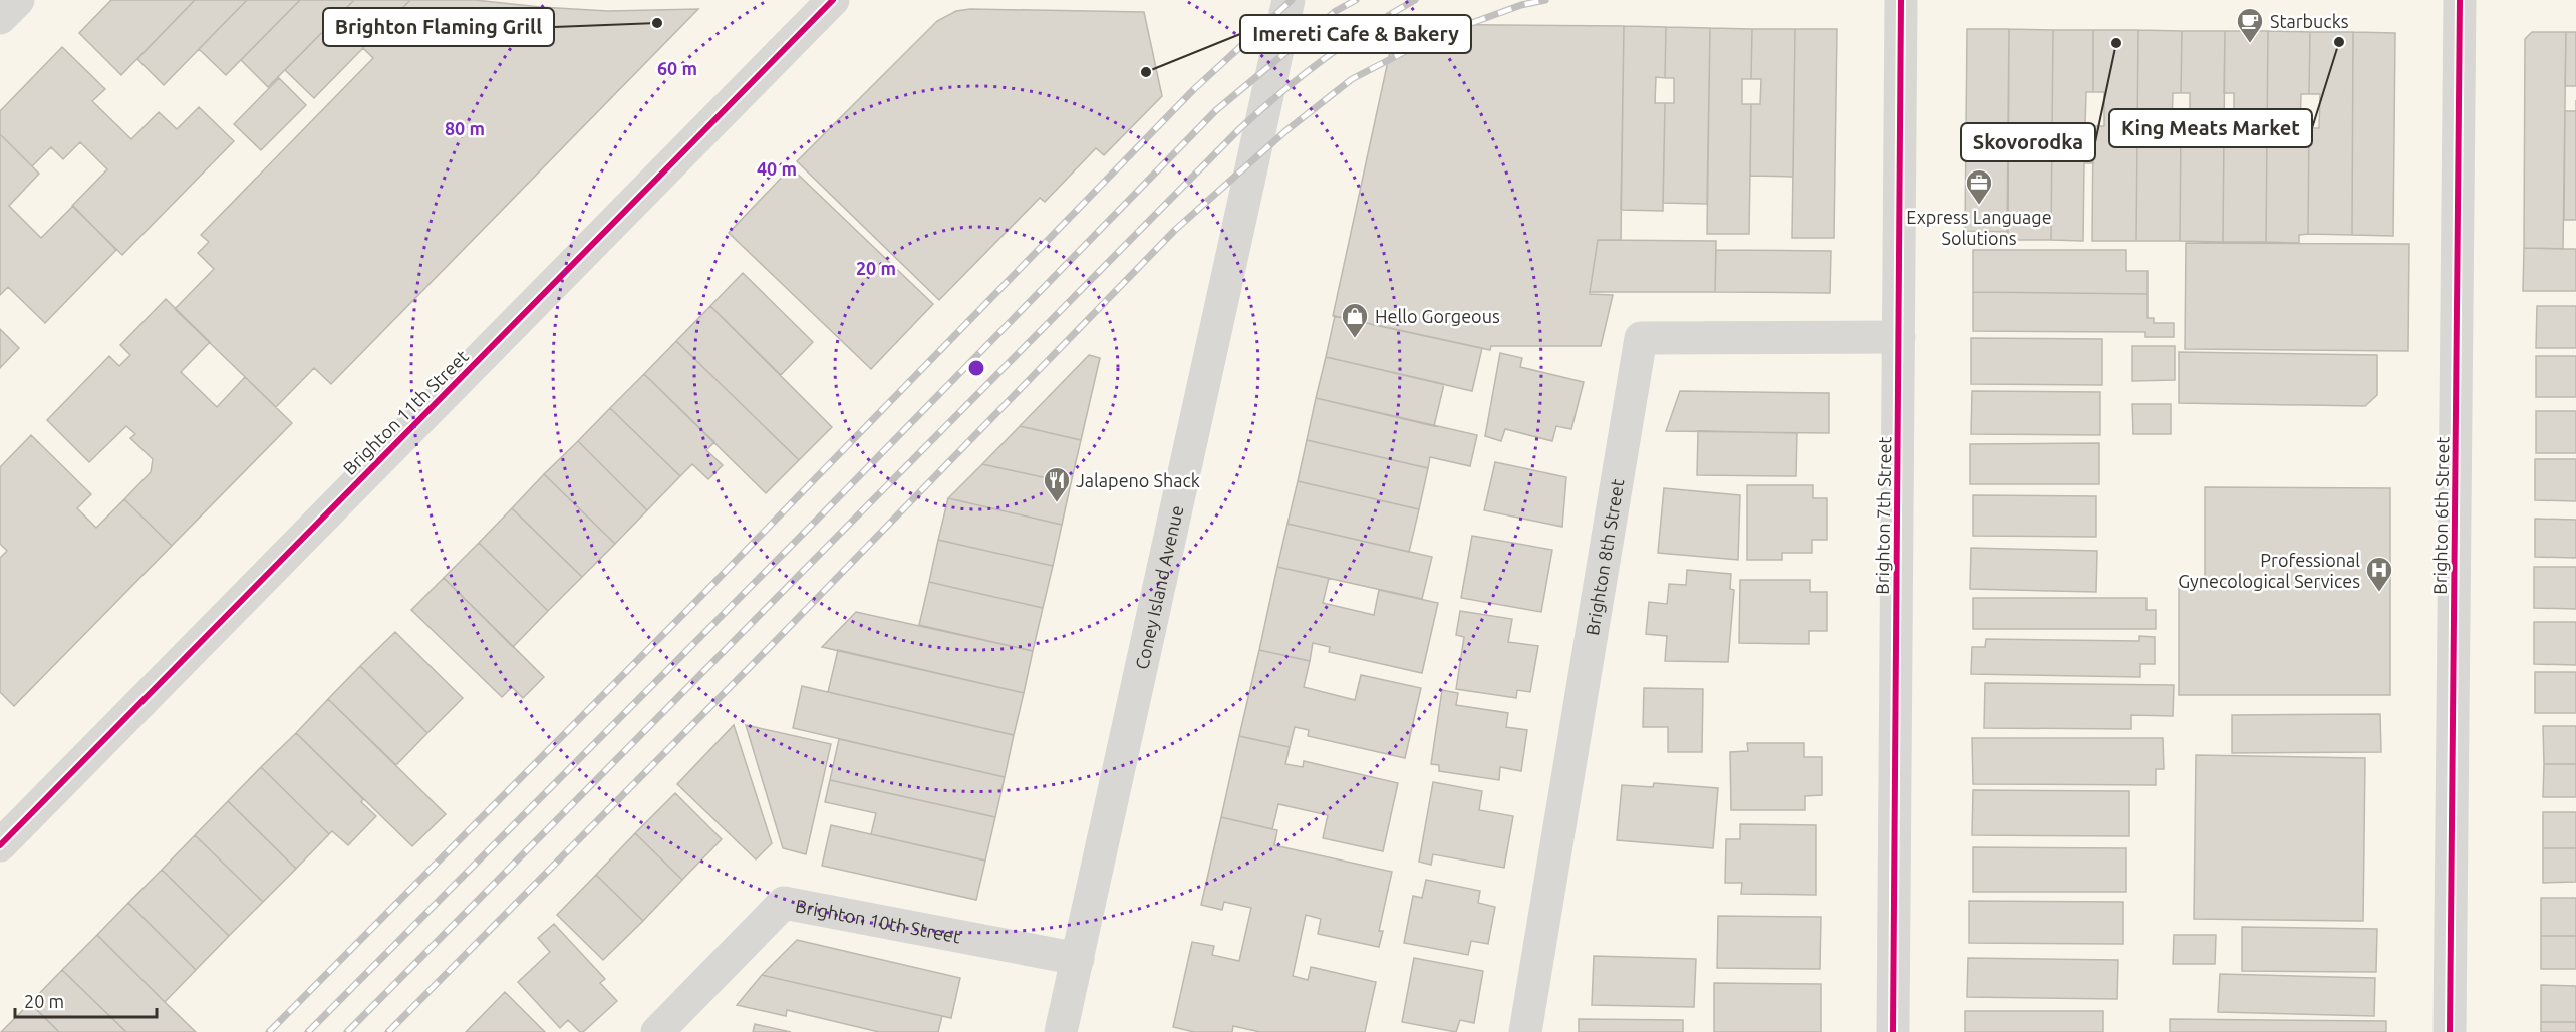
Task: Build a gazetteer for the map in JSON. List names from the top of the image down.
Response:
{
  "streets": {
    "street": [
      "Brighton 11th Street",
      "Brighton 7th Street",
      "Brighton 6th Street",
      "Brighton 8th Street",
      "Coney Island Avenue",
      "Brighton 10th Street"
    ]
  },
  "crossings": [
    ["Brighton 7th Street", "Brighton 8th Street"],
    ["Coney Island Avenue", "Brighton 10th Street"]
  ],
  "places": {
    "other": [
      "Brighton Flaming Grill",
      "King Meats Market",
      "Skovorodka",
      "Imereti Cafe & Bakery"
    ],
    "cafe": ["Starbucks"],
    "office": ["Express Language Solutions"],
    "shop": ["Hello Gorgeous"],
    "restaurant": ["Jalapeno Shack"],
    "hospital": ["Professional Gynecological Services"]
  },
  "scale_bar": "20 m",
  "rings": [
    "60 m",
    "80 m",
    "40 m",
    "20 m"
  ]
}
